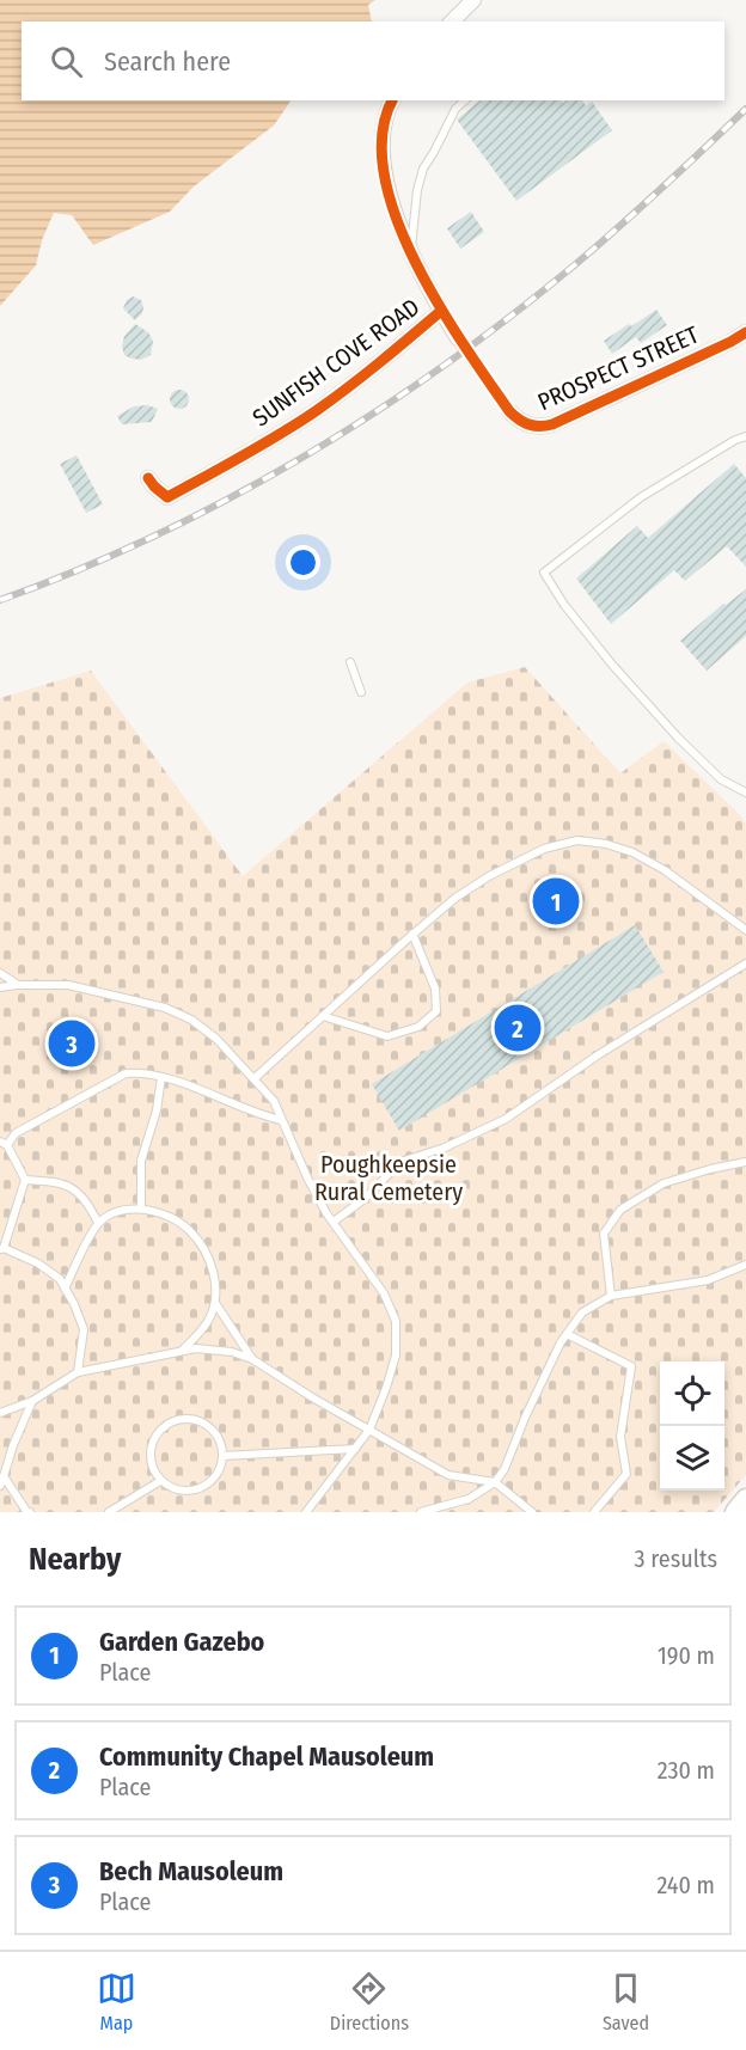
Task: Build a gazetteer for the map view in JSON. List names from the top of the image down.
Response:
{
  "streets": {
    "street": ["SUNFISH COVE ROAD", "PROSPECT STREET"]
  },
  "parks": ["Poughkeepsie Rural Cemetery"],
  "page": {
    "search": "Search here",
    "pins": ["1", "2", "3"],
    "heading": ["Nearby", "3 results"],
    "list": [
      {
        "mark": "1",
        "name": "Garden Gazebo",
        "note": "Place",
        "value": "190 m"
      },
      {
        "mark": "2",
        "name": "Community Chapel Mausoleum",
        "note": "Place",
        "value": "230 m"
      },
      {
        "mark": "3",
        "name": "Bech Mausoleum",
        "note": "Place",
        "value": "240 m"
      }
    ],
    "nav": ["Map", "Directions", "Saved"]
  }
}
